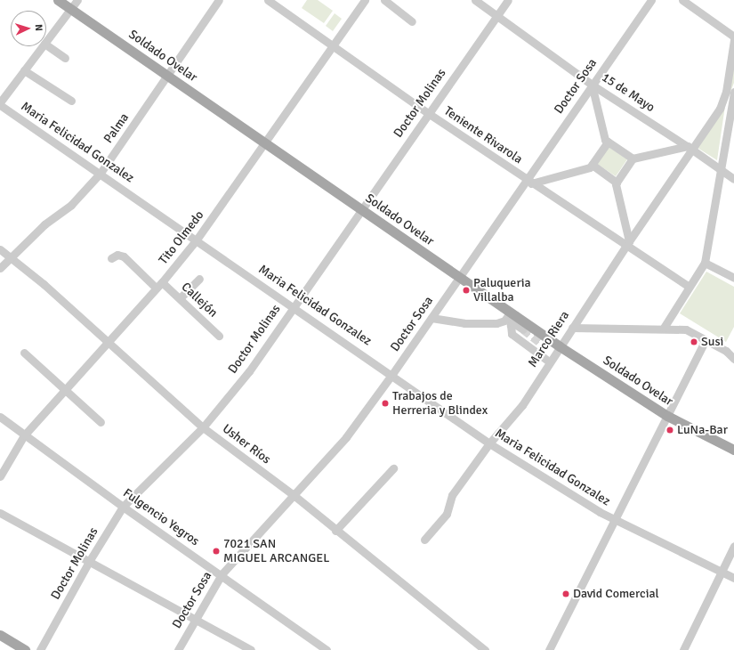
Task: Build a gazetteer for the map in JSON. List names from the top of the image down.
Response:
{
  "streets": {
    "main road": ["Soldado Ovelar"],
    "street": [
      "Doctor Sosa",
      "15 de Mayo",
      "Doctor Molinas",
      "Palma",
      "Teniente Rivarola",
      "Maria Felicidad Gonzalez",
      "Tito Olmedo",
      "Callejón",
      "Marco Riera",
      "Usher Ríos",
      "Fulgencio Yegros"
    ]
  },
  "crossings": [
    ["Soldado Ovelar", "Doctor Sosa"],
    ["Soldado Ovelar", "Doctor Molinas"],
    ["Soldado Ovelar", "Palma"],
    ["Soldado Ovelar", "Tito Olmedo"],
    ["Soldado Ovelar", "Marco Riera"],
    ["Doctor Sosa", "15 de Mayo"],
    ["Doctor Sosa", "Teniente Rivarola"],
    ["Doctor Sosa", "Maria Felicidad Gonzalez"],
    ["Doctor Sosa", "Usher Ríos"],
    ["Doctor Sosa", "Fulgencio Yegros"],
    ["15 de Mayo", "Doctor Molinas"],
    ["15 de Mayo", "Marco Riera"],
    ["Doctor Molinas", "Teniente Rivarola"],
    ["Doctor Molinas", "Maria Felicidad Gonzalez"],
    ["Doctor Molinas", "Usher Ríos"],
    ["Doctor Molinas", "Fulgencio Yegros"],
    ["Palma", "Maria Felicidad Gonzalez"],
    ["Palma", "Usher Ríos"],
    ["Teniente Rivarola", "Tito Olmedo"],
    ["Teniente Rivarola", "Marco Riera"],
    ["Maria Felicidad Gonzalez", "Tito Olmedo"],
    ["Maria Felicidad Gonzalez", "Marco Riera"],
    ["Tito Olmedo", "Callejón"],
    ["Tito Olmedo", "Usher Ríos"],
    ["Tito Olmedo", "Fulgencio Yegros"]
  ],
  "places": [
    "Paluqueria Villalba",
    "Susi",
    "Trabajos de Herreria y Blindex",
    "LuNa-Bar",
    "7021 SAN MIGUEL ARCANGEL",
    "David Comercial"
  ],
  "north": "right"
}
